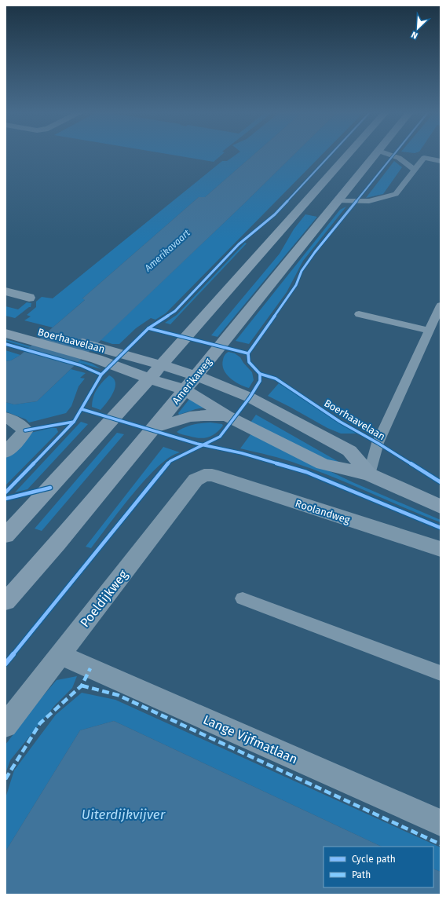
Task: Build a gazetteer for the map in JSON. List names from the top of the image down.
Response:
{
  "streets": {
    "main road": ["Boerhaavelaan", "Amerikaweg"],
    "street": ["Roolandweg", "Poeldijkweg", "Lange Vijfmatlaan"]
  },
  "crossings": [
    ["Boerhaavelaan", "Amerikaweg"],
    ["Roolandweg", "Poeldijkweg"],
    ["Poeldijkweg", "Lange Vijfmatlaan"]
  ],
  "water": ["Amerikavaart", "Uiterdijkvijver"],
  "legend": ["Cycle path", "Path"],
  "north": "bottom left"
}
